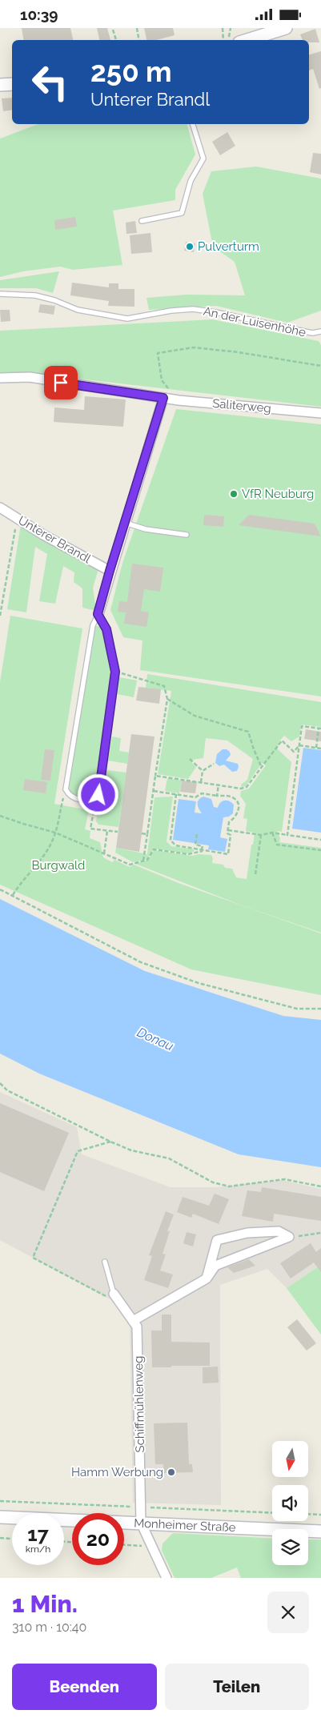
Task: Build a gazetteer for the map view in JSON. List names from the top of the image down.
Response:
{
  "streets": {
    "main road": ["Monheimer Straße"],
    "street": ["Saliterweg", "Unterer Brandl", "Schiffmühlenweg"],
    "lane": ["An der Luisenhöhe"]
  },
  "crossings": [
    ["Schiffmühlenweg", "Monheimer Straße"]
  ],
  "water": ["Donau"],
  "parks": ["Burgwald"],
  "places": ["Pulverturm", "VfR Neuburg", "Hamm Werbung"],
  "north": "bottom",
  "page": {
    "status": "10:39",
    "turn": ["250 m", "Unterer Brandl"],
    "speed": "17 km/h",
    "limit": "20",
    "heading": ["1 Min.", "310 m · 10:40"],
    "buttons": ["Beenden", "Teilen"]
  }
}
